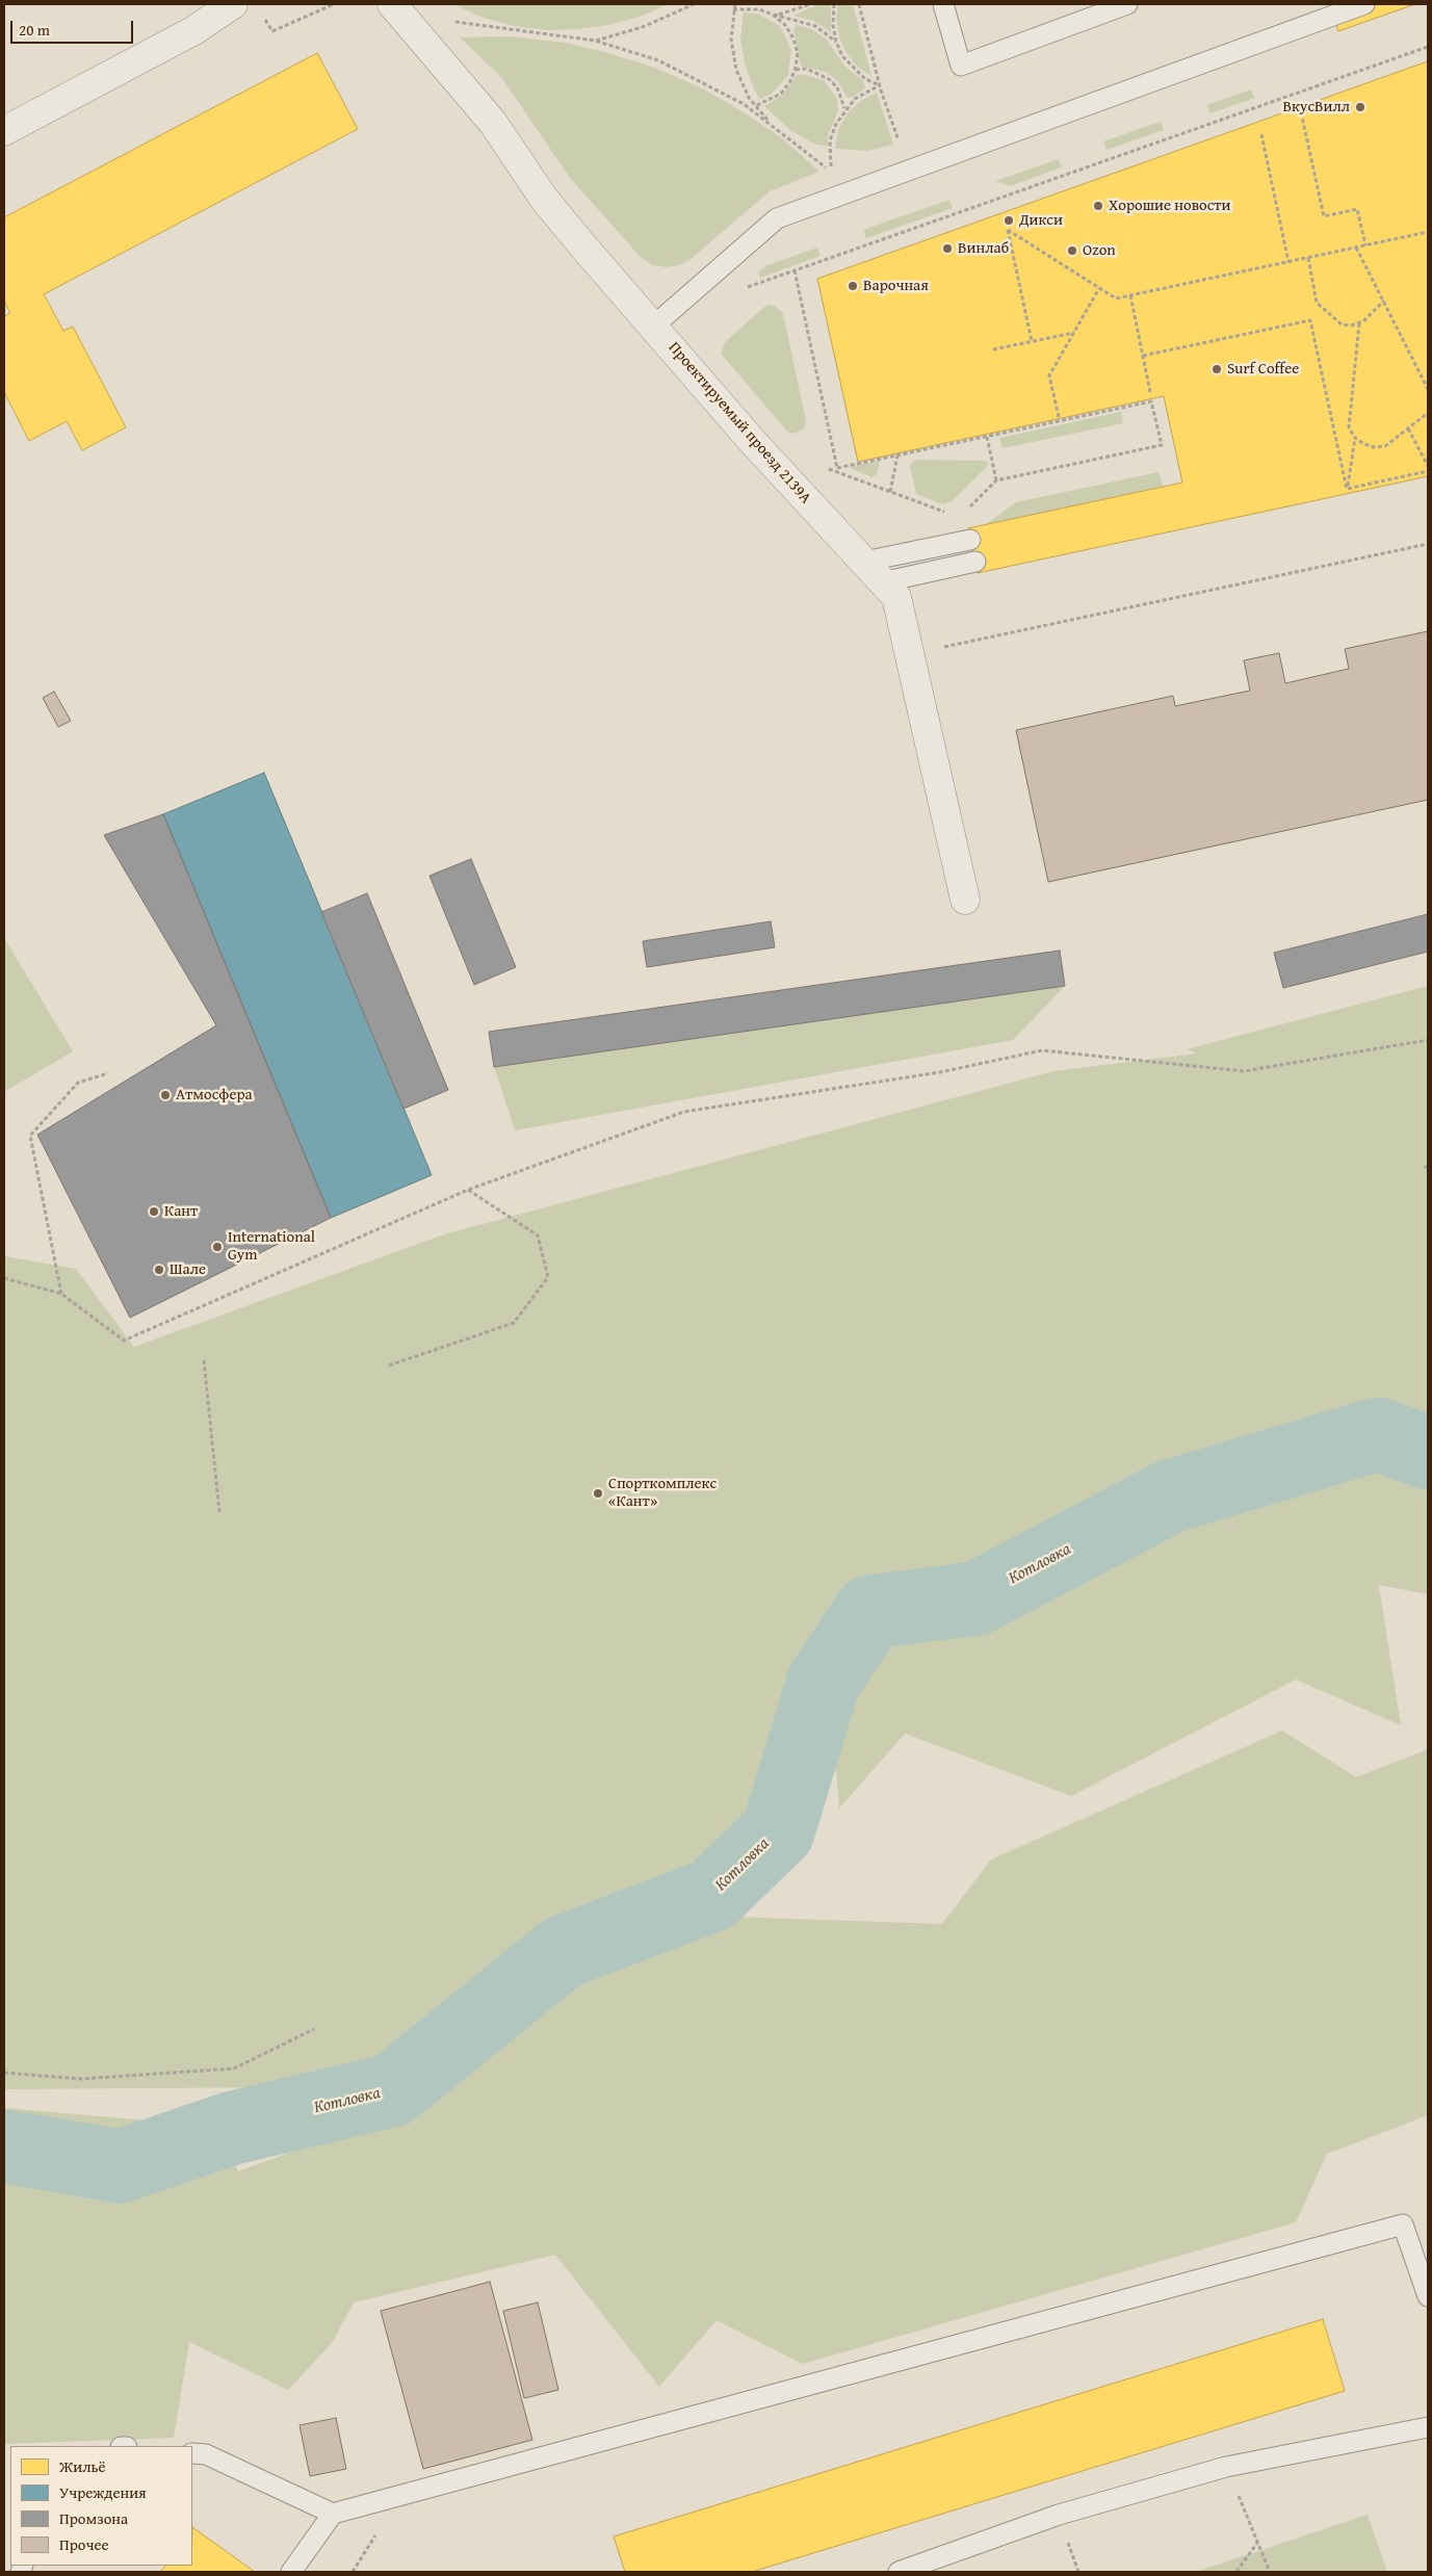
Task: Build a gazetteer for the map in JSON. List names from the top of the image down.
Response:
{
  "streets": {
    "street": ["Проектируемый проезд 2139А"]
  },
  "water": ["Котловка"],
  "places": [
    "ВкусВилл",
    "Хорошие новости",
    "Дикси",
    "Винлаб",
    "Ozon",
    "Варочная",
    "Surf Coffee",
    "Атмосфера",
    "Кант",
    "International Gym",
    "Шале",
    "Спорткомплекс «Кант»"
  ],
  "legend": [
    "Жильё",
    "Учреждения",
    "Промзона",
    "Прочее"
  ],
  "scale_bar": "20 m"
}
